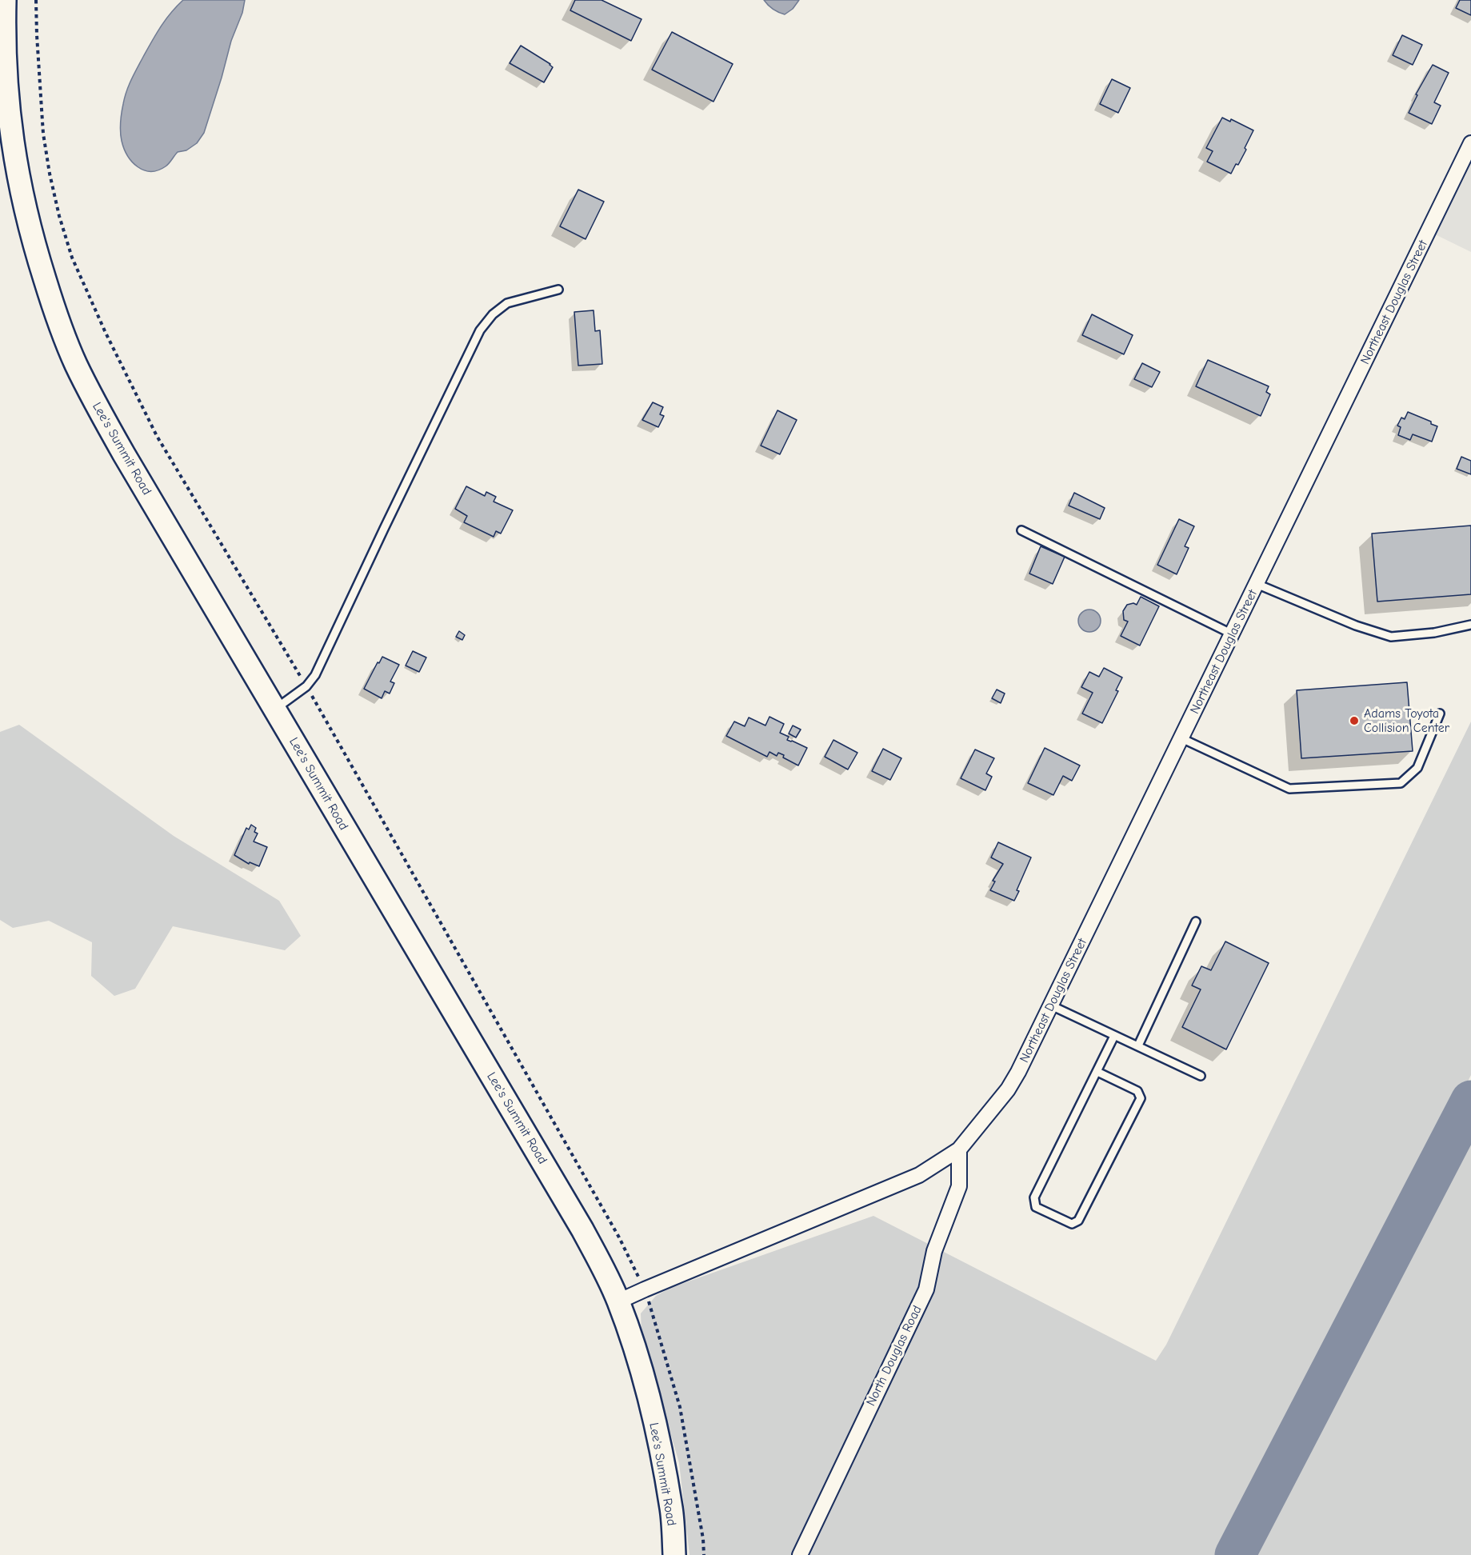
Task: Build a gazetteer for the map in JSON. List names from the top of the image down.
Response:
{
  "streets": {
    "main road": ["Lee's Summit Road"],
    "street": ["Northeast Douglas Street", "North Douglas Road"]
  },
  "crossings": [
    ["Northeast Douglas Street", "Lee's Summit Road"],
    ["Northeast Douglas Street", "North Douglas Road"]
  ],
  "places": ["Adams Toyota Collision Center"]
}
